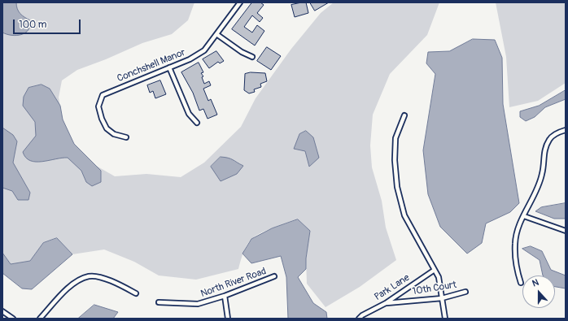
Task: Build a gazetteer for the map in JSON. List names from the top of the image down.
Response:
{
  "streets": {
    "street": [
      "Conchshell Manor",
      "North River Road",
      "Park Lane",
      "10th Court"
    ]
  },
  "crossings": [
    ["Park Lane", "10th Court"]
  ],
  "scale_bar": "100 m",
  "north": "top"
}
